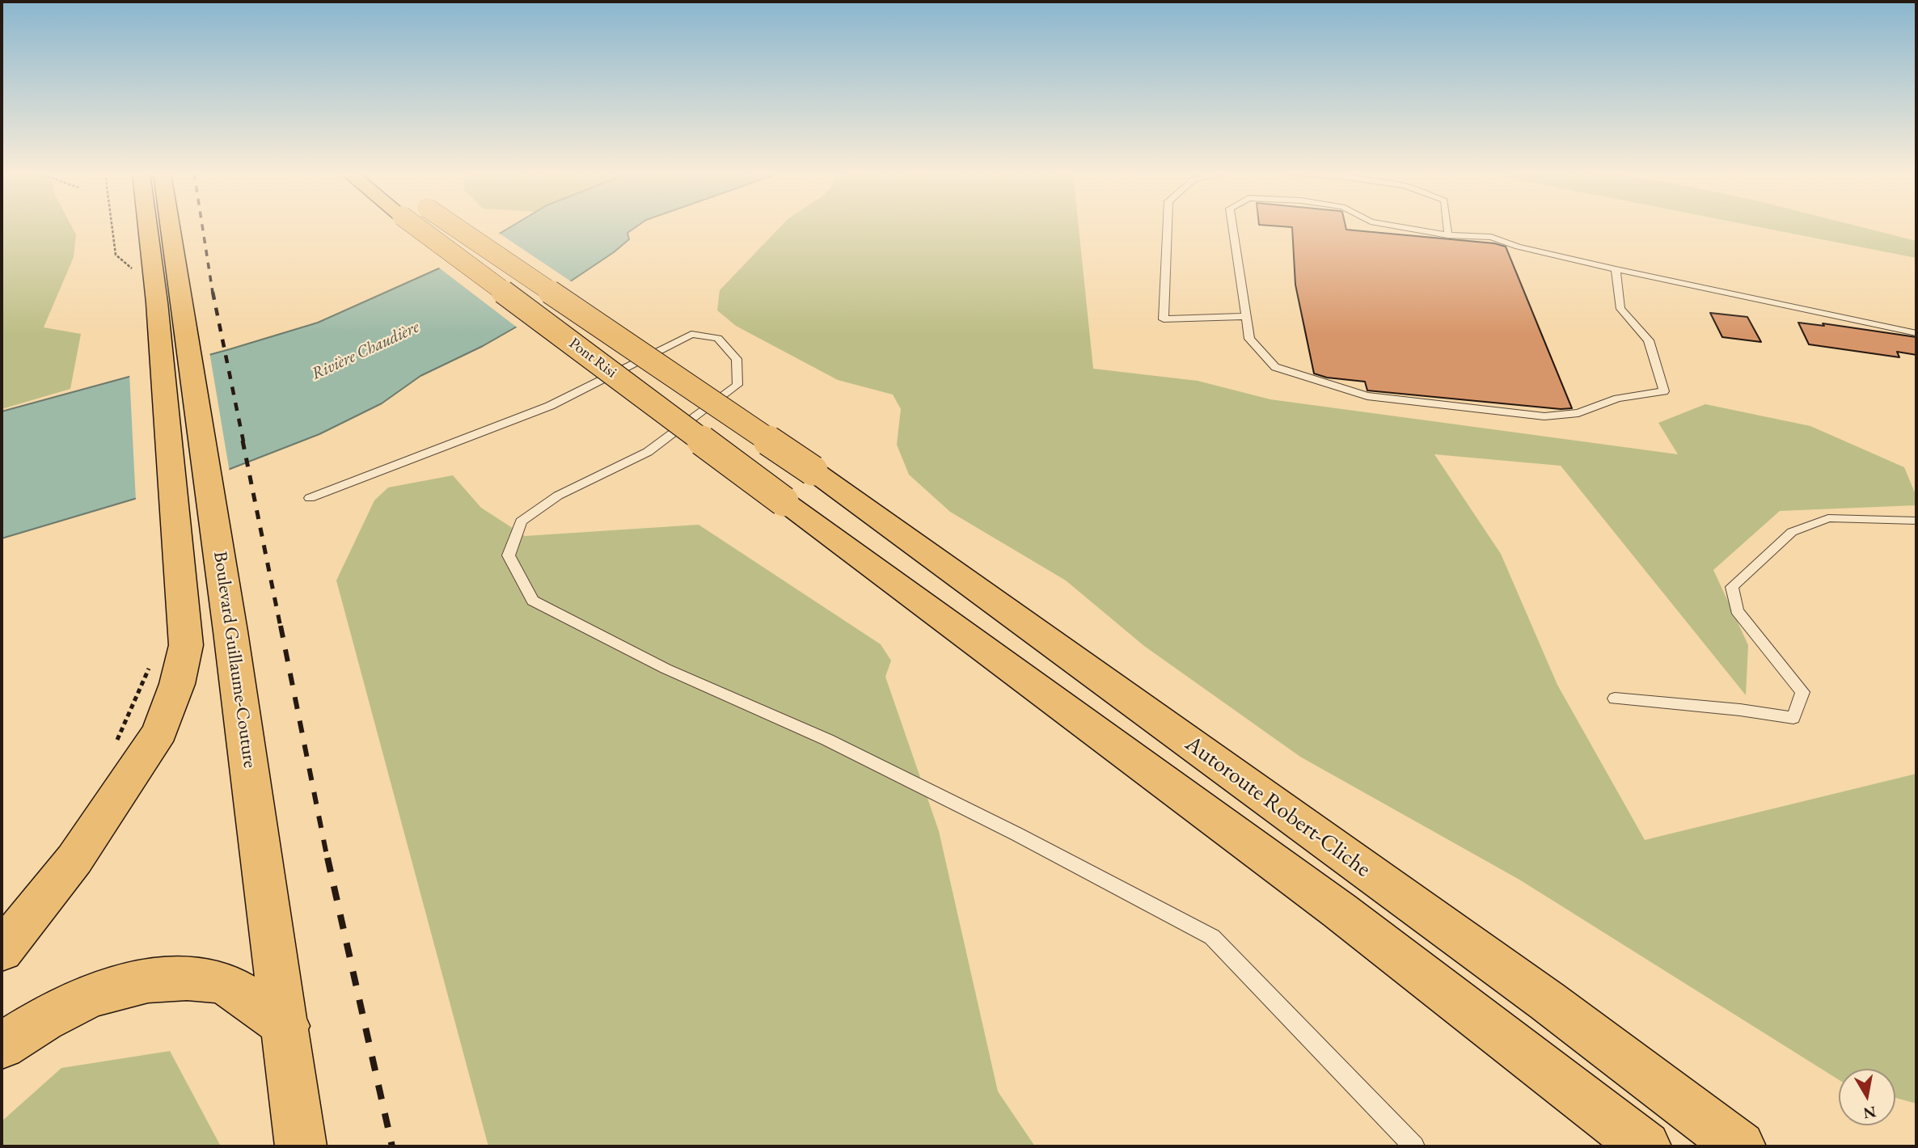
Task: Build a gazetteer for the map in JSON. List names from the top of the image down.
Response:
{
  "streets": {
    "main road": ["Pont Risi", "Boulevard Guillaume-Couture", "Autoroute Robert-Cliche"]
  },
  "crossings": [
    ["Pont Risi", "Autoroute Robert-Cliche"]
  ],
  "water": ["Rivière Chaudière"],
  "north": "bottom"
}
